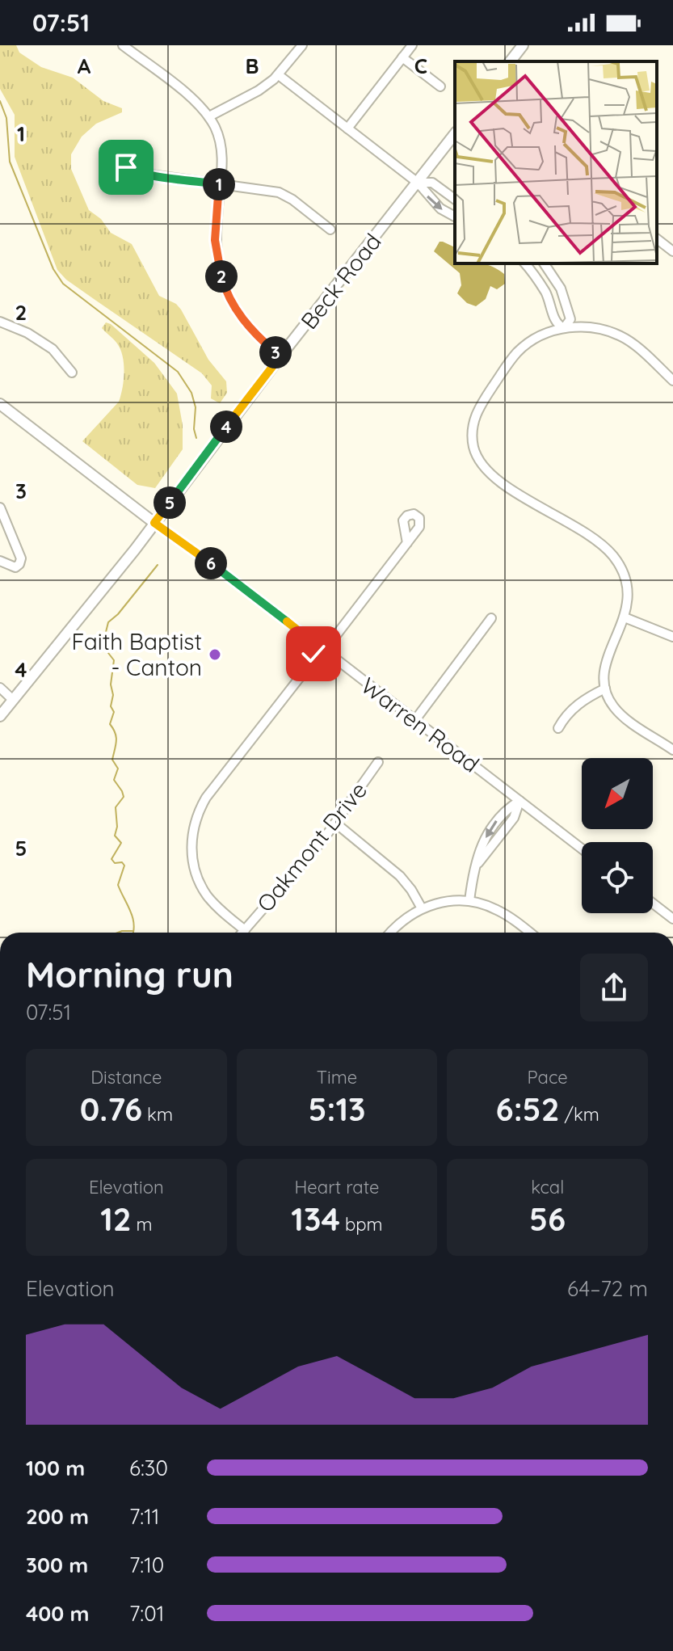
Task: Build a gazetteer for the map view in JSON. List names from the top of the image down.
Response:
{
  "streets": {
    "main road": ["Beck Road", "Warren Road"],
    "street": ["Oakmont Drive"]
  },
  "crossings": [
    ["Beck Road", "Warren Road"]
  ],
  "places": ["Faith Baptist - Canton"],
  "north": "bottom left",
  "page": {
    "status": "07:51",
    "pins": [
      "1",
      "2",
      "3",
      "4",
      "5",
      "6"
    ],
    "heading": ["Morning run", "07:51"],
    "stats": [
      ["Distance", "0.76 km"],
      ["Time", "5:13"],
      ["Pace", "6:52 /km"],
      ["Elevation", "12 m"],
      ["Heart rate", "134 bpm"],
      ["kcal", "56"]
    ],
    "chart": ["Elevation", "64–72 m"],
    "list": [
      {
        "name": "100 m",
        "note": "6:30"
      },
      {
        "name": "200 m",
        "note": "7:11"
      },
      {
        "name": "300 m",
        "note": "7:10"
      },
      {
        "name": "400 m",
        "note": "7:01"
      }
    ]
  },
  "grid": {
    "columns": ["A", "B", "C"],
    "rows": [
      "1",
      "2",
      "3",
      "4",
      "5"
    ]
  }
}
